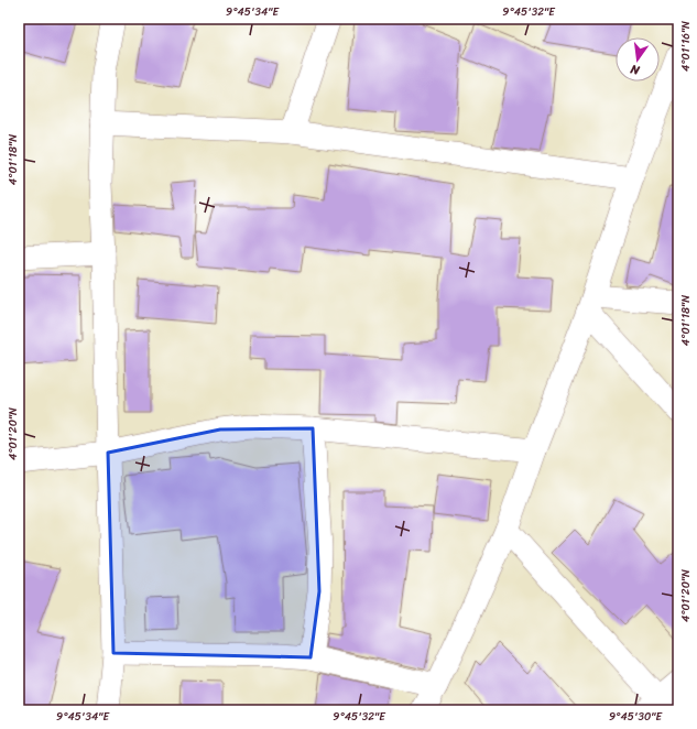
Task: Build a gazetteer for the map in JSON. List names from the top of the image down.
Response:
{
  "north": "bottom",
  "coordinates": [
    "9°45'34\"E",
    "9°45'32\"E",
    "4°01'16\"N",
    "4°01'18\"N",
    "4°01'20\"N",
    "9°45'30\"E"
  ]
}
